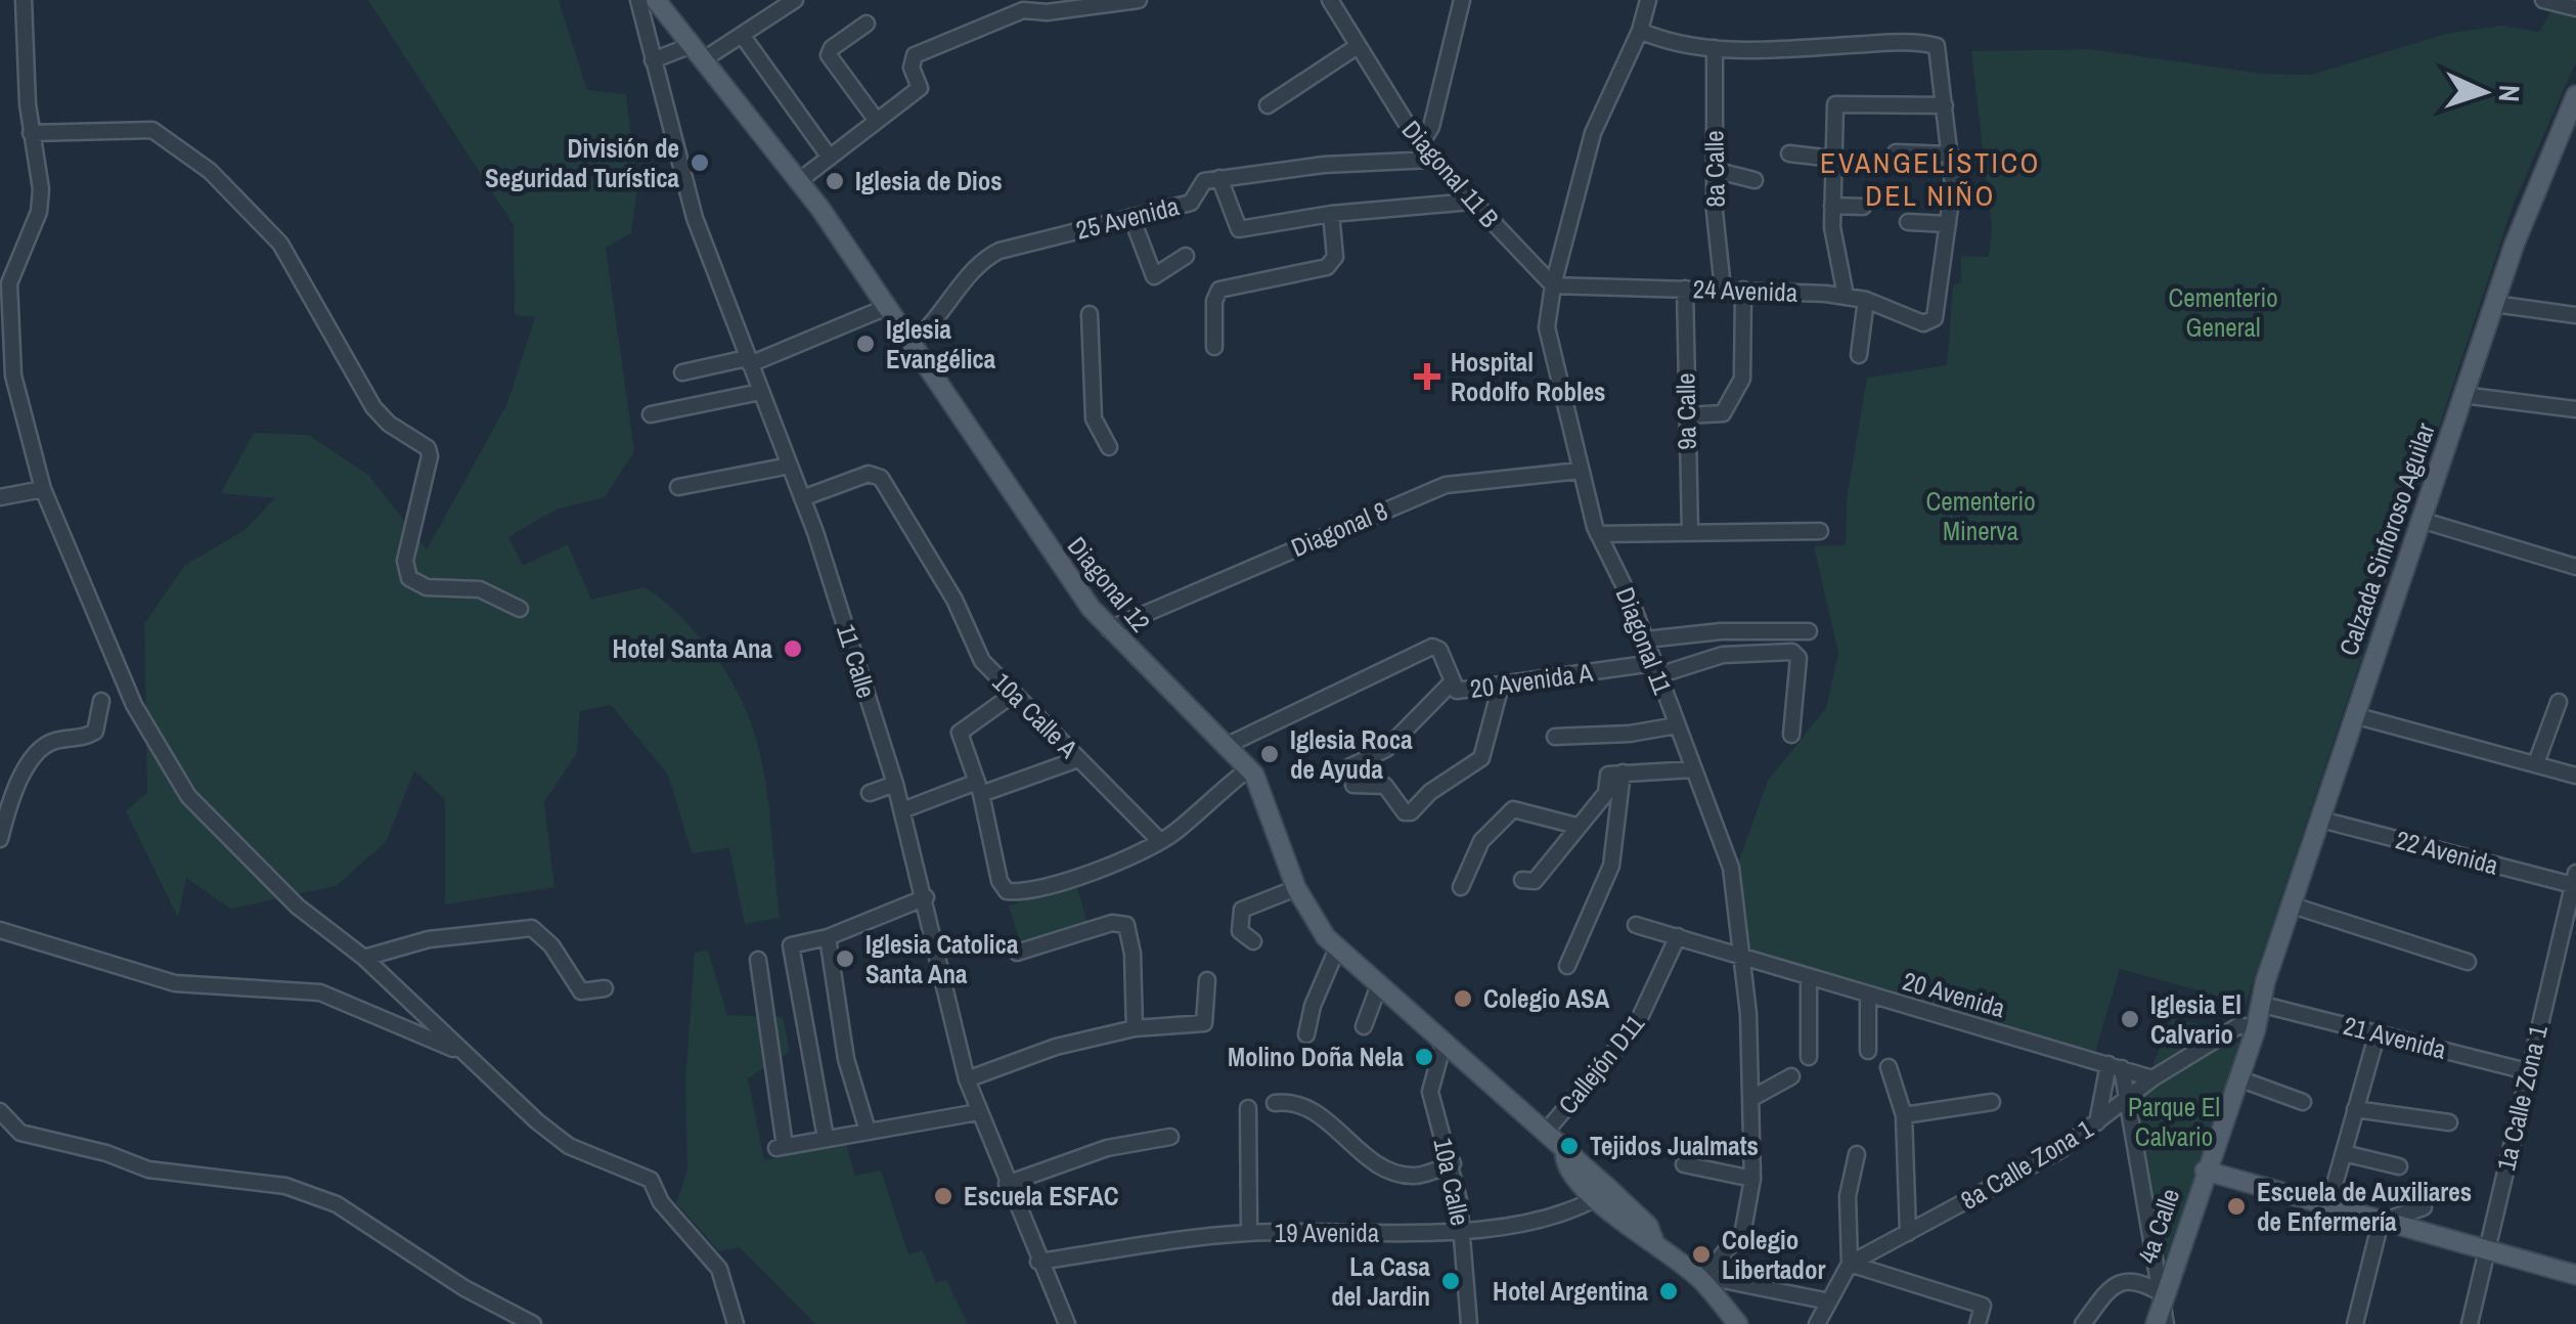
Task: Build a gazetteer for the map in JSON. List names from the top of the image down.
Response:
{
  "streets": {
    "main road": ["Calzada Sinforoso Aguilar", "Diagonal 12", "4a Calle"],
    "street": [
      "8a Calle",
      "Diagonal 11 B",
      "25 Avenida",
      "24 Avenida",
      "9a Calle",
      "Diagonal 8",
      "Diagonal 11",
      "11 Calle",
      "20 Avenida A",
      "10a Calle A",
      "22 Avenida",
      "20 Avenida",
      "21 Avenida",
      "Callejón D11",
      "1a Calle Zona 1",
      "8a Calle Zona 1",
      "10a Calle",
      "19 Avenida"
    ]
  },
  "crossings": [
    ["8a Calle", "24 Avenida"],
    ["Diagonal 11 B", "25 Avenida"],
    ["Diagonal 11 B", "24 Avenida"],
    ["Diagonal 11 B", "Diagonal 11"],
    ["25 Avenida", "Diagonal 12"],
    ["24 Avenida", "9a Calle"],
    ["24 Avenida", "Diagonal 11"],
    ["Diagonal 8", "Diagonal 12"],
    ["Diagonal 8", "Diagonal 11"],
    ["Calzada Sinforoso Aguilar", "22 Avenida"],
    ["Calzada Sinforoso Aguilar", "21 Avenida"],
    ["Calzada Sinforoso Aguilar", "8a Calle Zona 1"],
    ["Calzada Sinforoso Aguilar", "4a Calle"],
    ["Diagonal 12", "Diagonal 11"],
    ["Diagonal 12", "20 Avenida A"],
    ["Diagonal 12", "Callejón D11"],
    ["Diagonal 12", "10a Calle"],
    ["Diagonal 12", "19 Avenida"],
    ["Diagonal 11", "20 Avenida A"],
    ["Diagonal 11", "20 Avenida"],
    ["11 Calle", "10a Calle A"],
    ["11 Calle", "19 Avenida"],
    ["22 Avenida", "1a Calle Zona 1"],
    ["20 Avenida", "Callejón D11"],
    ["20 Avenida", "8a Calle Zona 1"],
    ["21 Avenida", "1a Calle Zona 1"],
    ["8a Calle Zona 1", "4a Calle"],
    ["10a Calle", "19 Avenida"]
  ],
  "districts": ["EVANGELÍSTICO DEL NIÑO"],
  "parks": ["Cementerio General", "Cementerio Minerva", "Parque El Calvario"],
  "places": {
    "other": [
      "División de Seguridad Turística",
      "Iglesia de Dios",
      "Iglesia Evangélica",
      "Hotel Santa Ana",
      "Iglesia Roca de Ayuda",
      "Iglesia Catolica Santa Ana",
      "Colegio ASA",
      "Iglesia El Calvario",
      "Molino Doña Nela",
      "Tejidos Jualmats",
      "Escuela ESFAC",
      "Escuela de Auxiliares de Enfermería",
      "Colegio Libertador",
      "La Casa del Jardin",
      "Hotel Argentina"
    ],
    "health": ["Hospital Rodolfo Robles"]
  },
  "north": "right"
}
